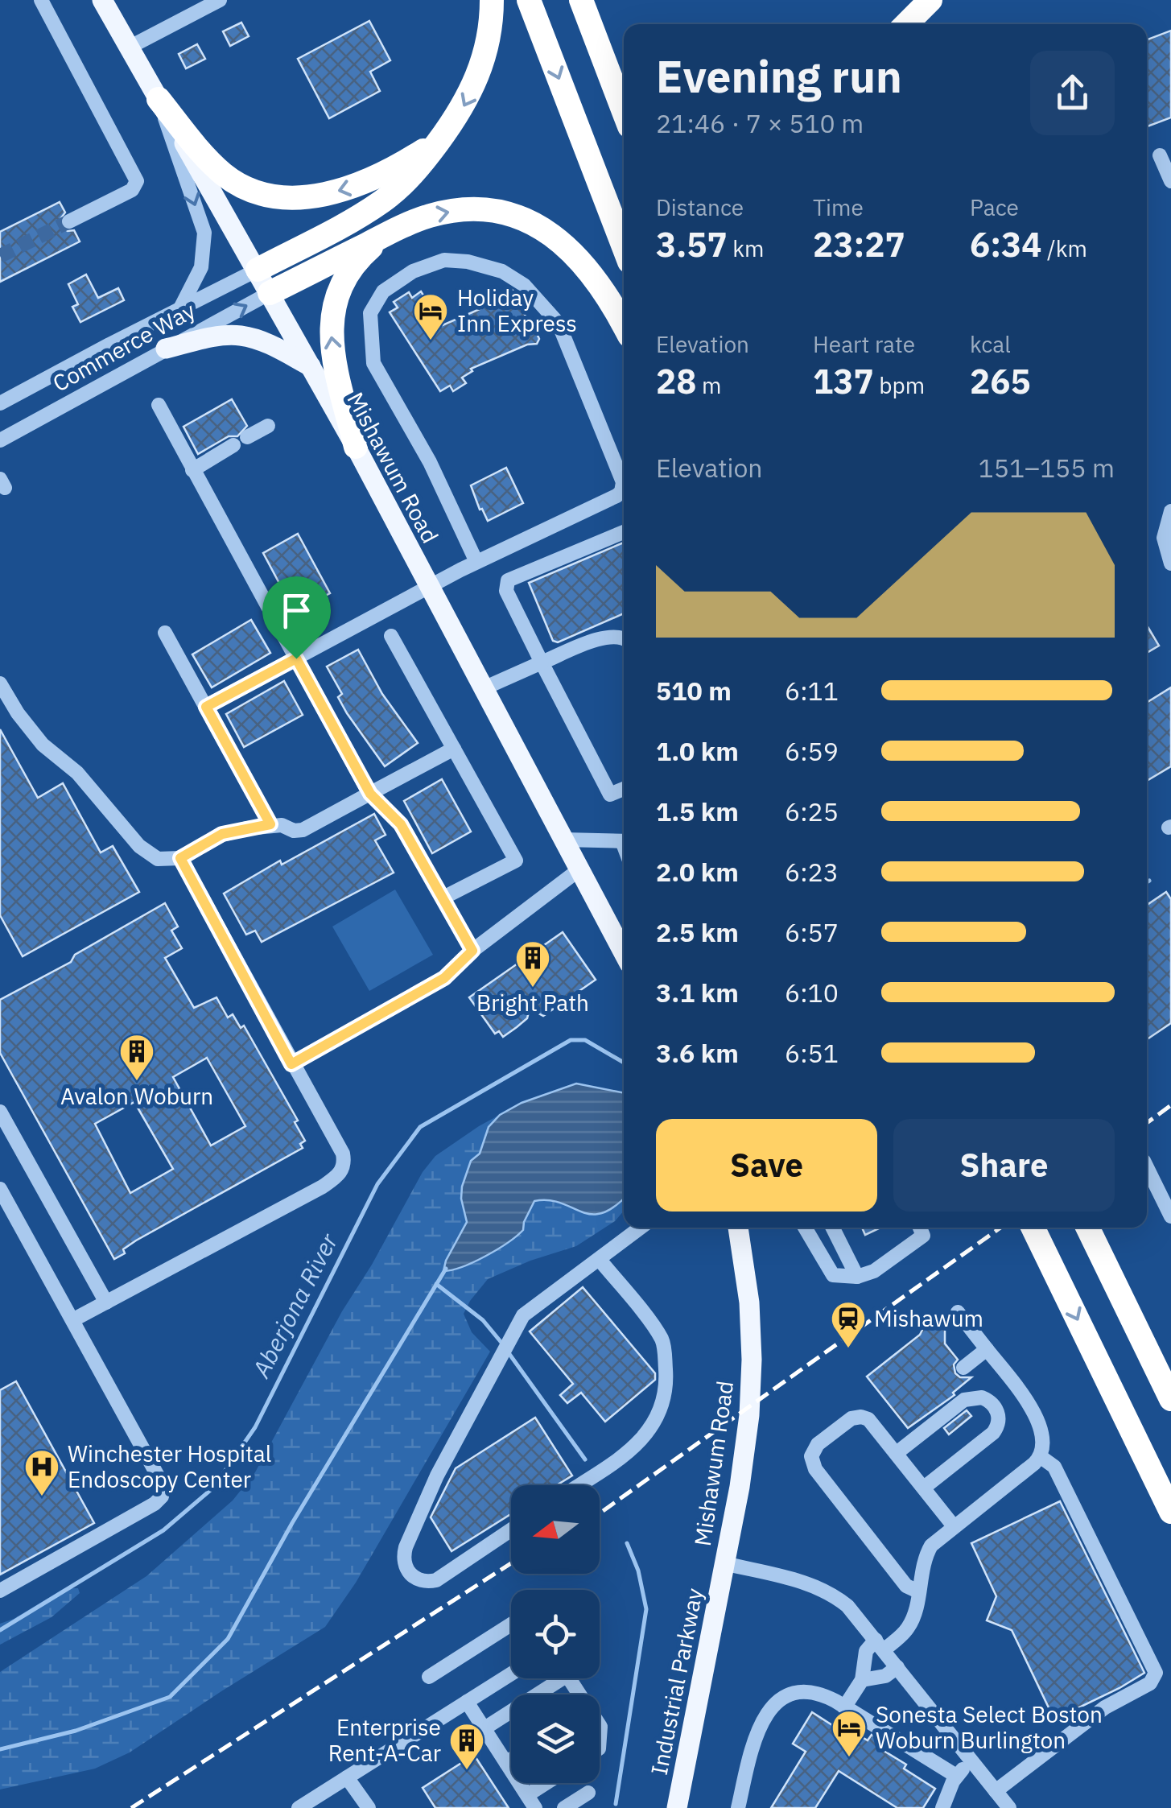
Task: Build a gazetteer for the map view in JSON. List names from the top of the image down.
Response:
{
  "streets": {
    "main road": ["Mishawum Road", "Industrial Parkway"],
    "street": ["Commerce Way"]
  },
  "crossings": [
    ["Commerce Way", "Mishawum Road"],
    ["Mishawum Road", "Industrial Parkway"]
  ],
  "water": ["Aberjona River"],
  "places": {
    "hotel": ["Holiday Inn Express", "Sonesta Select Boston Woburn Burlington"],
    "building": ["Bright Path", "Avalon Woburn", "Enterprise Rent-A-Car"],
    "station": ["Mishawum"],
    "hospital": ["Winchester Hospital Endoscopy Center"]
  },
  "north": "left",
  "page": {
    "heading": ["Evening run", "21:46 · 7 × 510 m"],
    "stats": [
      ["Distance", "3.57 km"],
      ["Time", "23:27"],
      ["Pace", "6:34 /km"],
      ["Elevation", "28 m"],
      ["Heart rate", "137 bpm"],
      ["kcal", "265"]
    ],
    "chart": ["Elevation", "151–155 m"],
    "list": [
      {
        "name": "510 m",
        "note": "6:11"
      },
      {
        "name": "1.0 km",
        "note": "6:59"
      },
      {
        "name": "1.5 km",
        "note": "6:25"
      },
      {
        "name": "2.0 km",
        "note": "6:23"
      },
      {
        "name": "2.5 km",
        "note": "6:57"
      },
      {
        "name": "3.1 km",
        "note": "6:10"
      },
      {
        "name": "3.6 km",
        "note": "6:51"
      }
    ],
    "buttons": ["Save", "Share"]
  }
}
